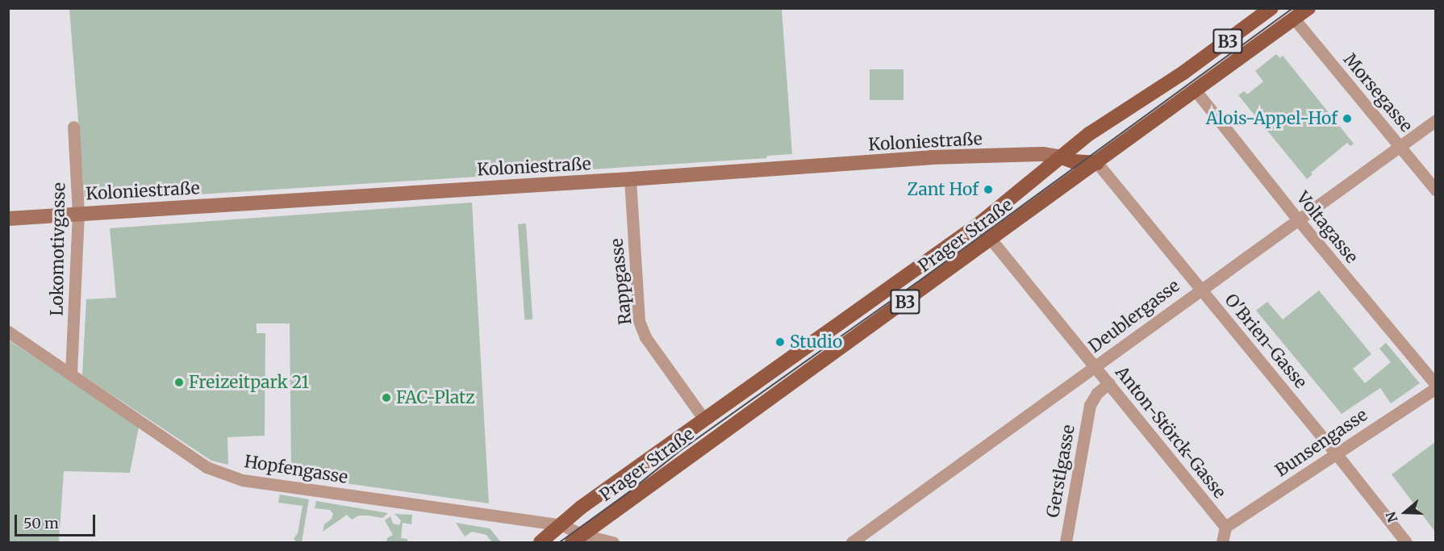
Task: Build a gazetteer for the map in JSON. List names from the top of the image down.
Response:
{
  "streets": {
    "main road": ["B3", "Prager Straße"],
    "street": [
      "Morsegasse",
      "Koloniestraße",
      "Voltagasse",
      "Lokomotivgasse",
      "Rappgasse",
      "Deublergasse",
      "O'Brien-Gasse",
      "Anton-Störck-Gasse",
      "Bunsengasse",
      "Hopfengasse",
      "Gerstlgasse"
    ]
  },
  "crossings": [
    ["Morsegasse", "Prager Straße"],
    ["Morsegasse", "Deublergasse"],
    ["Koloniestraße", "Prager Straße"],
    ["Koloniestraße", "Lokomotivgasse"],
    ["Koloniestraße", "Rappgasse"],
    ["Voltagasse", "Prager Straße"],
    ["Voltagasse", "Deublergasse"],
    ["Voltagasse", "Bunsengasse"],
    ["Prager Straße", "Rappgasse"],
    ["Prager Straße", "O'Brien-Gasse"],
    ["Prager Straße", "Anton-Störck-Gasse"],
    ["Prager Straße", "Hopfengasse"],
    ["Lokomotivgasse", "Hopfengasse"],
    ["Deublergasse", "O'Brien-Gasse"],
    ["Deublergasse", "Anton-Störck-Gasse"],
    ["O'Brien-Gasse", "Bunsengasse"],
    ["Anton-Störck-Gasse", "Bunsengasse"],
    ["Anton-Störck-Gasse", "Gerstlgasse"]
  ],
  "places": [
    "Alois-Appel-Hof",
    "Zant Hof",
    "Studio",
    "Freizeitpark 21",
    "FAC-Platz"
  ],
  "scale_bar": "50 m",
  "north": "left"
}
